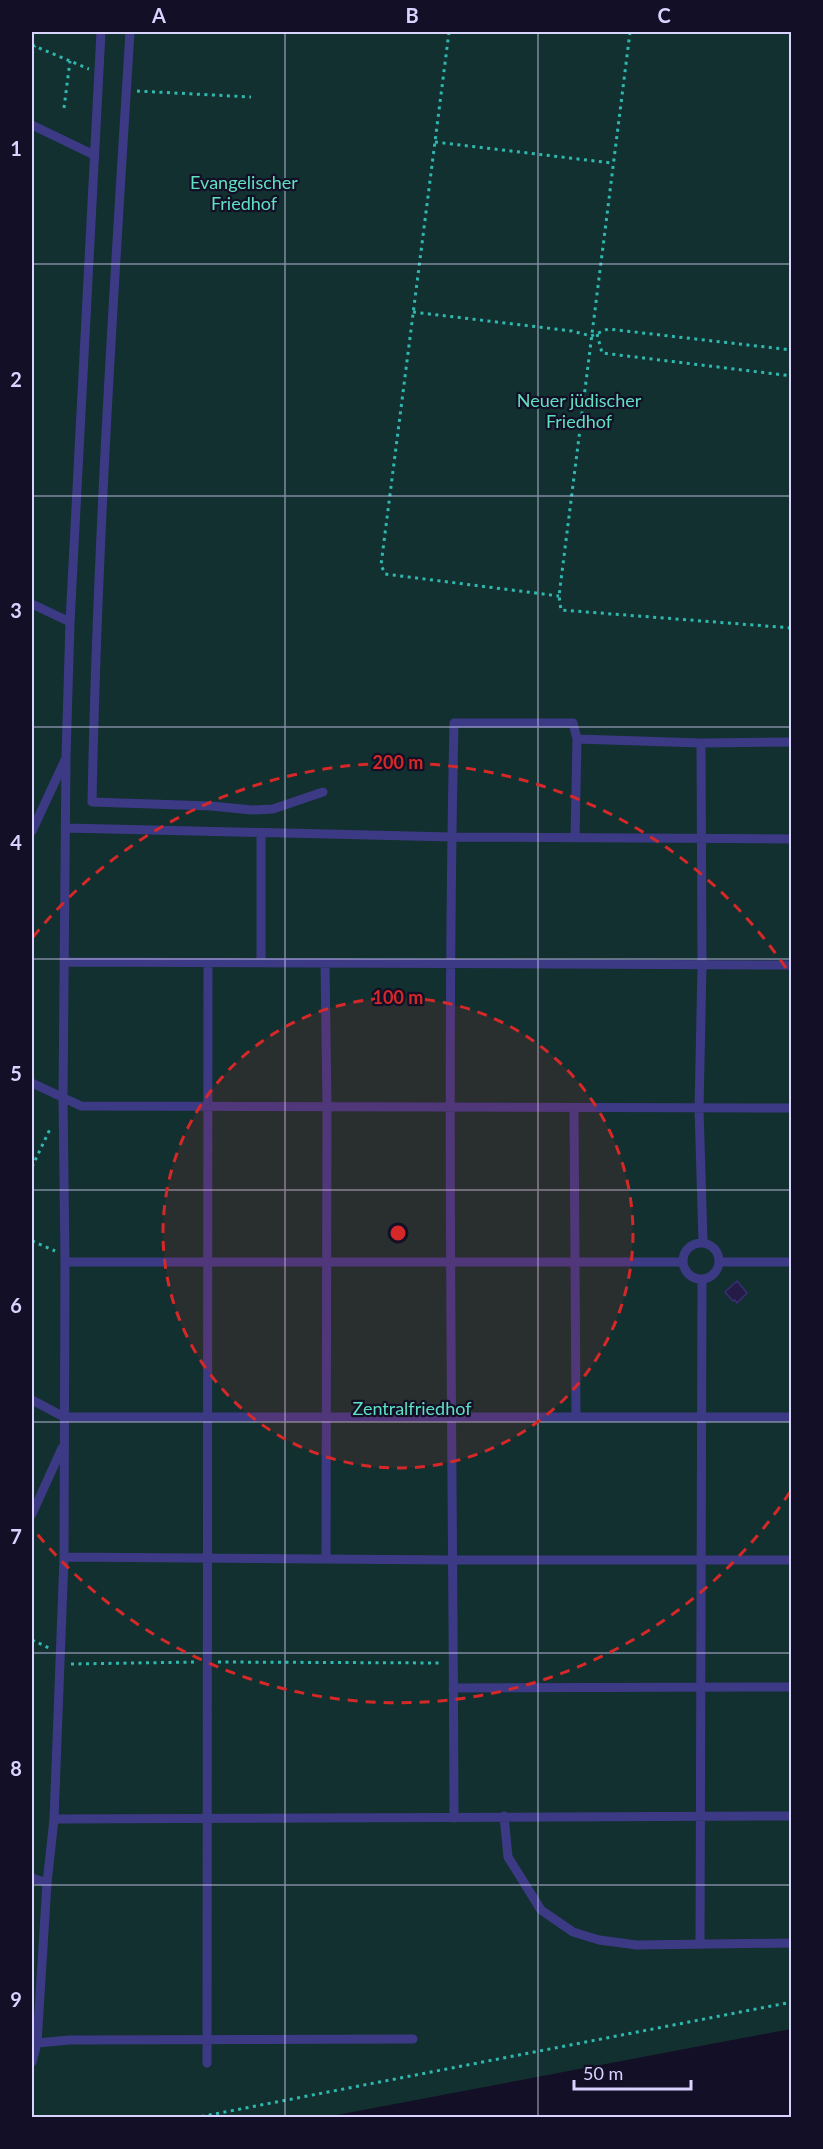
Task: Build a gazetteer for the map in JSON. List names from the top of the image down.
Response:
{
  "parks": ["Evangelischer Friedhof", "Neuer jüdischer Friedhof", "Zentralfriedhof"],
  "scale_bar": "50 m",
  "grid": {
    "columns": ["A", "B", "C"],
    "rows": [
      "1",
      "2",
      "3",
      "4",
      "5",
      "6",
      "7",
      "8",
      "9"
    ]
  },
  "rings": ["200 m", "100 m"]
}
